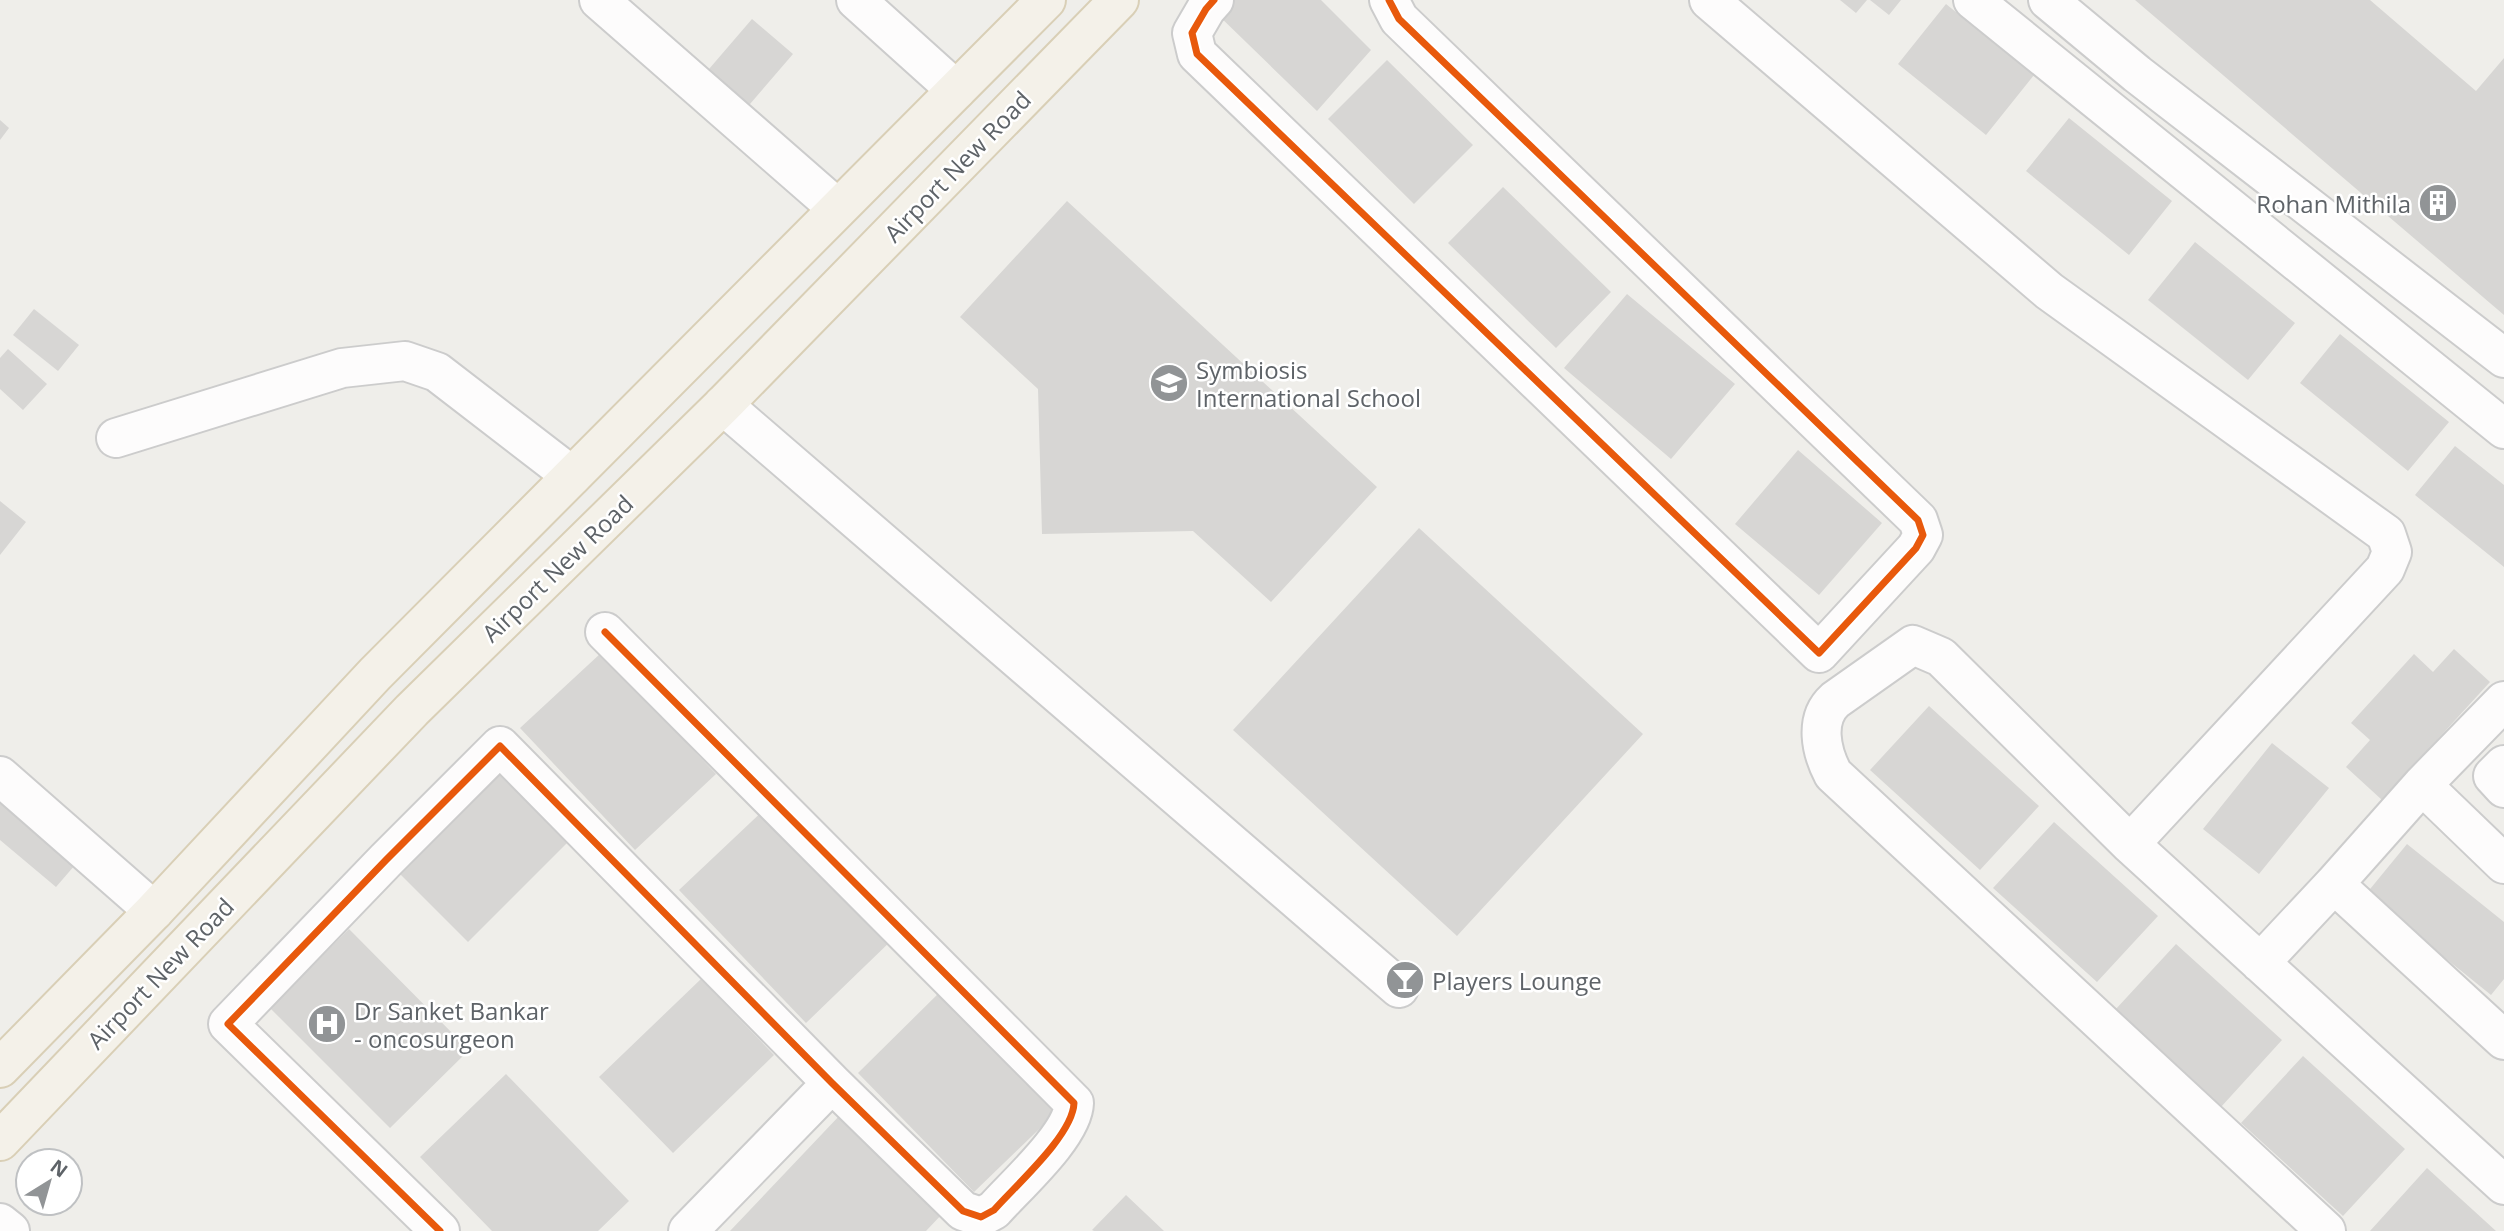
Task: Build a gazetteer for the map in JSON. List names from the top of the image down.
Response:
{
  "streets": {
    "main road": ["Airport New Road"]
  },
  "places": {
    "building": ["Rohan Mithila"],
    "school or university": ["Symbiosis International School"],
    "bar": ["Players Lounge"],
    "hospital": ["Dr Sanket Bankar - oncosurgeon"]
  },
  "north": "top right"
}
